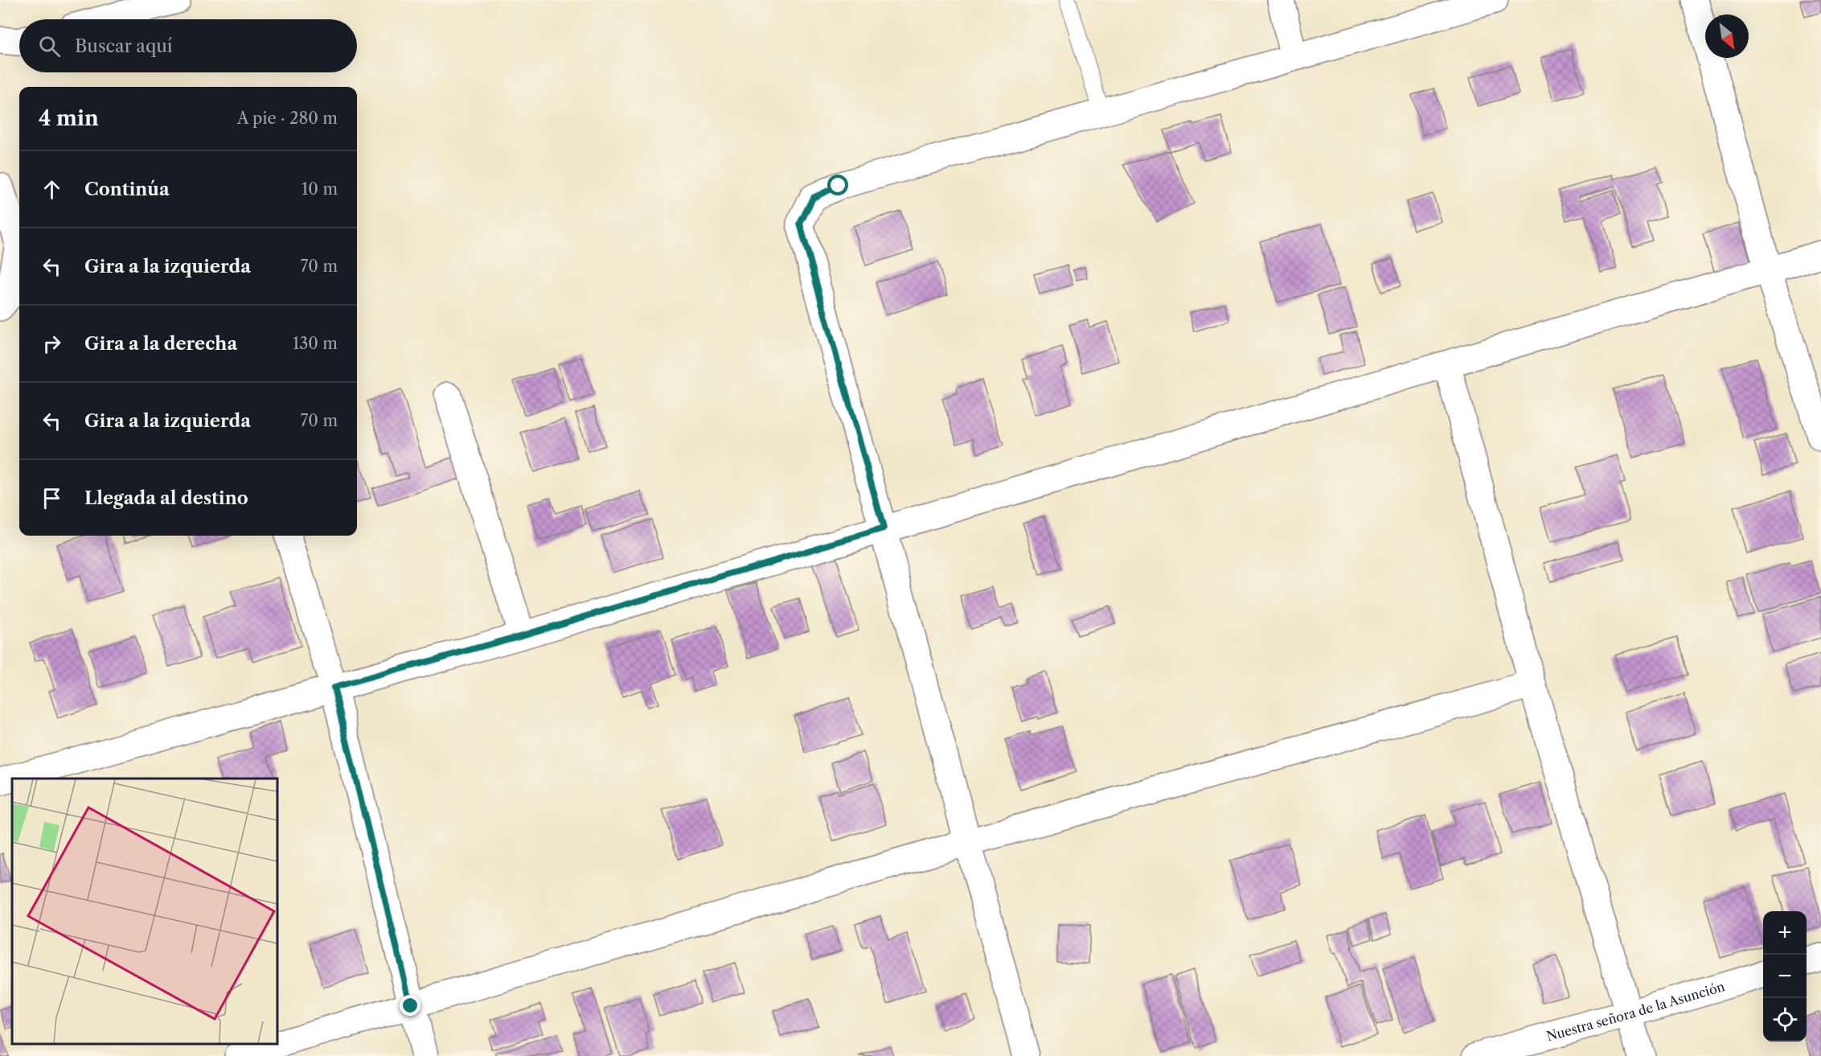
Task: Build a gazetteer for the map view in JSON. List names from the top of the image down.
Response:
{
  "streets": {
    "street": ["Nuestra señora de la Asunción"]
  },
  "north": "bottom right",
  "page": {
    "search": "Buscar aquí",
    "heading": ["4 min", "A pie · 280 m"],
    "list": [
      ["Continúa", "10 m"],
      ["Gira a la izquierda", "70 m"],
      ["Gira a la derecha", "130 m"],
      ["Gira a la izquierda", "70 m"],
      "Llegada al destino"
    ],
    "map_buttons": ["+", "−"]
  }
}
